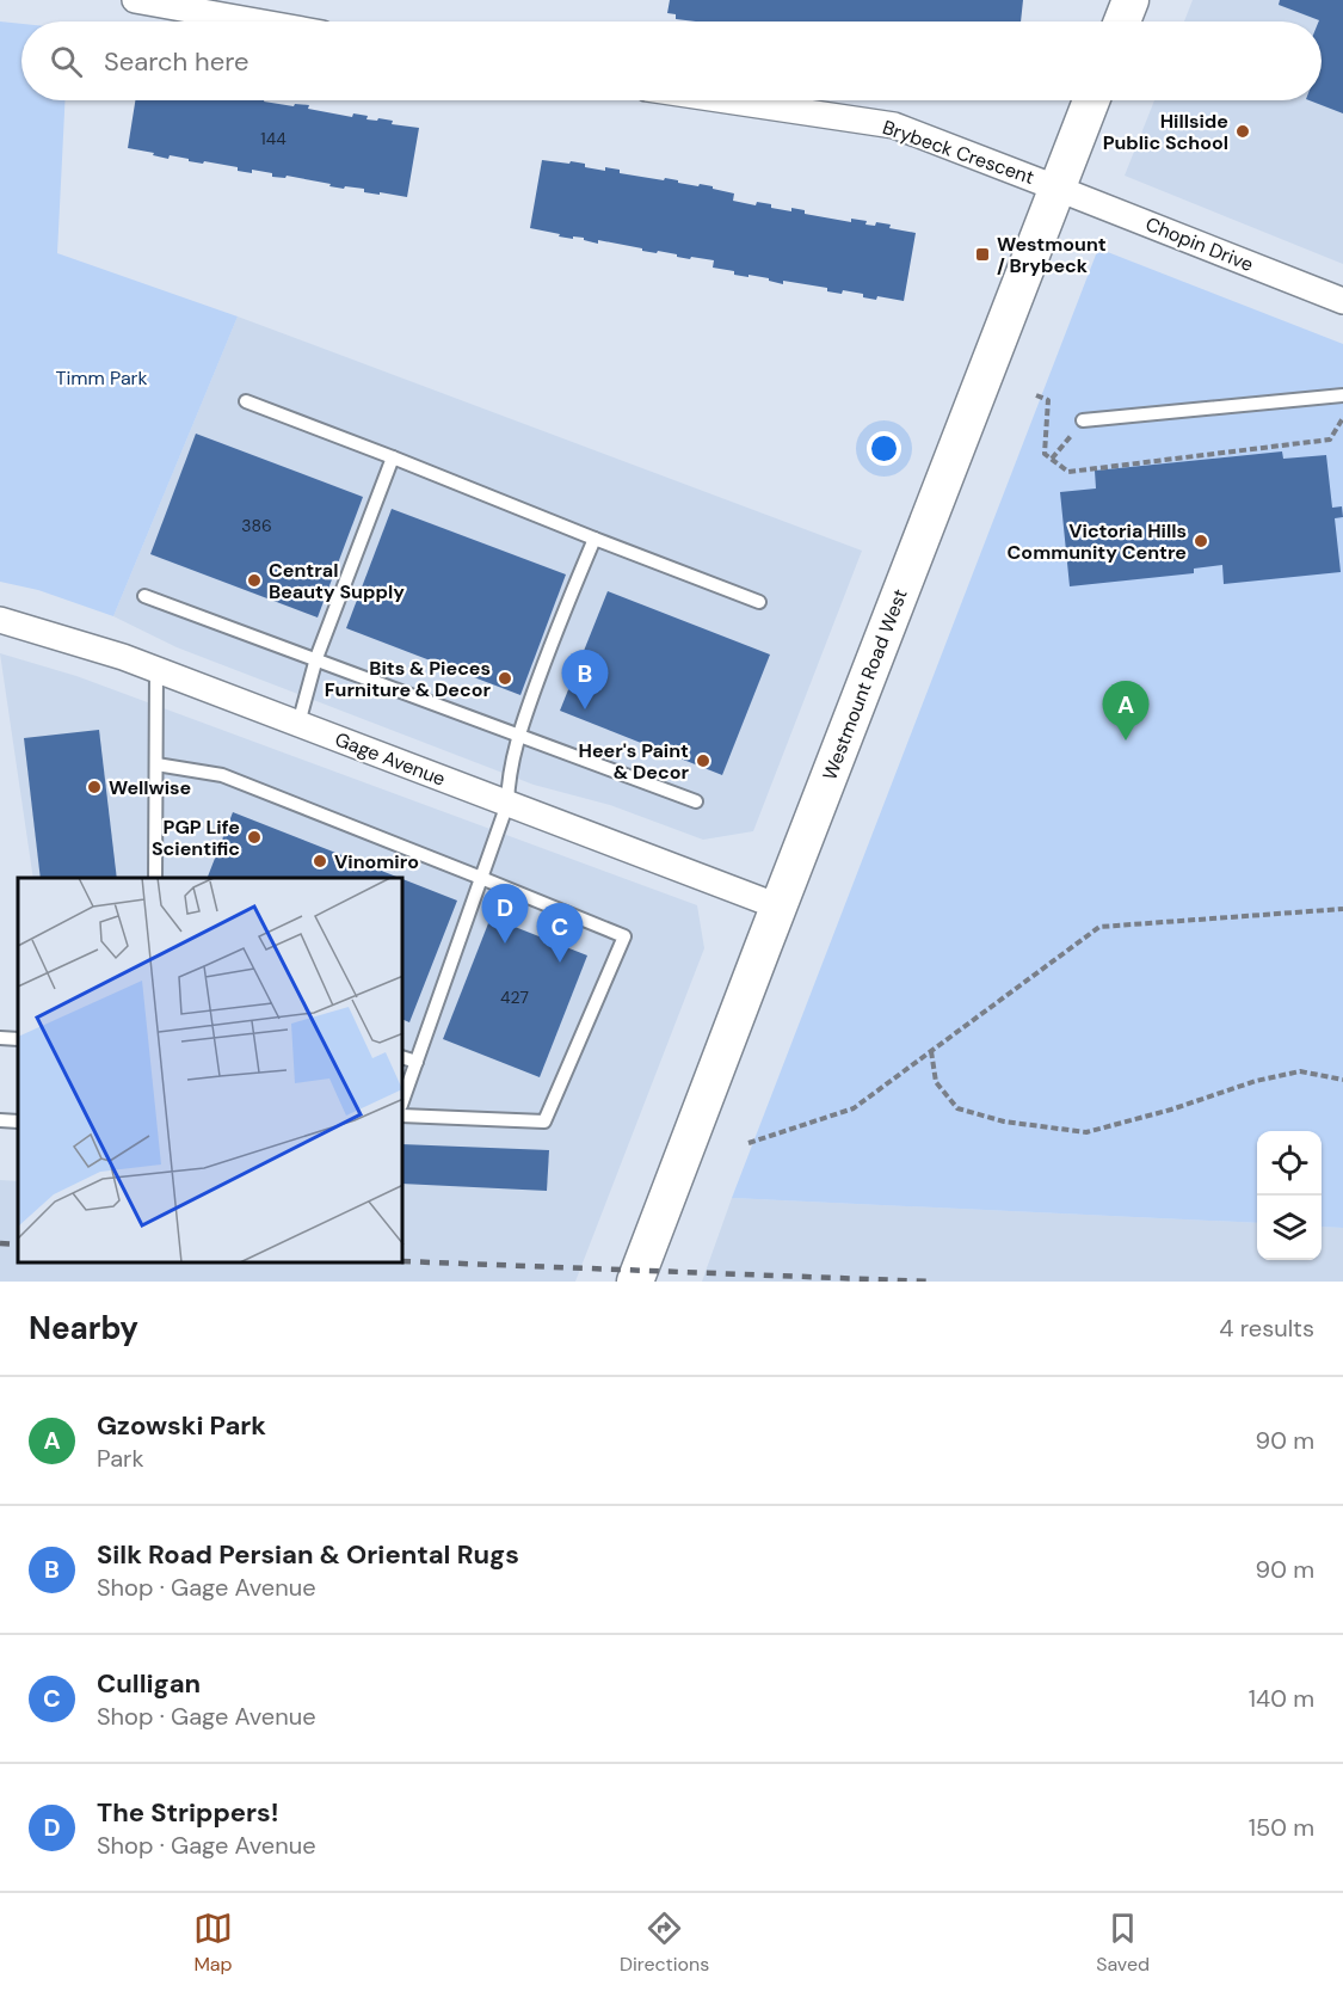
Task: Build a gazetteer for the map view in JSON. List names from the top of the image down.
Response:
{
  "streets": {
    "main road": ["Westmount Road West"],
    "street": ["Brybeck Crescent", "Chopin Drive", "Gage Avenue"]
  },
  "crossings": [
    ["Brybeck Crescent", "Chopin Drive"],
    ["Brybeck Crescent", "Westmount Road West"],
    ["Chopin Drive", "Westmount Road West"],
    ["Westmount Road West", "Gage Avenue"]
  ],
  "parks": ["Timm Park"],
  "places": {
    "other": [
      "Hillside Public School",
      "Victoria Hills Community Centre",
      "Central Beauty Supply",
      "Bits & Pieces Furniture & Decor",
      "Heer's Paint & Decor",
      "Wellwise",
      "PGP Life Scientific",
      "Vinomiro"
    ],
    "transit": ["Westmount / Brybeck"]
  },
  "house_numbers": ["144", "386", "427"],
  "page": {
    "search": "Search here",
    "pins": [
      "B",
      "A",
      "D",
      "C"
    ],
    "heading": ["Nearby", "4 results"],
    "list": [
      {
        "mark": "A",
        "name": "Gzowski Park",
        "note": "Park",
        "value": "90 m"
      },
      {
        "mark": "B",
        "name": "Silk Road Persian & Oriental Rugs",
        "note": "Shop · Gage Avenue",
        "value": "90 m"
      },
      {
        "mark": "C",
        "name": "Culligan",
        "note": "Shop · Gage Avenue",
        "value": "140 m"
      },
      {
        "mark": "D",
        "name": "The Strippers!",
        "note": "Shop · Gage Avenue",
        "value": "150 m"
      }
    ],
    "nav": ["Map", "Directions", "Saved"]
  }
}
